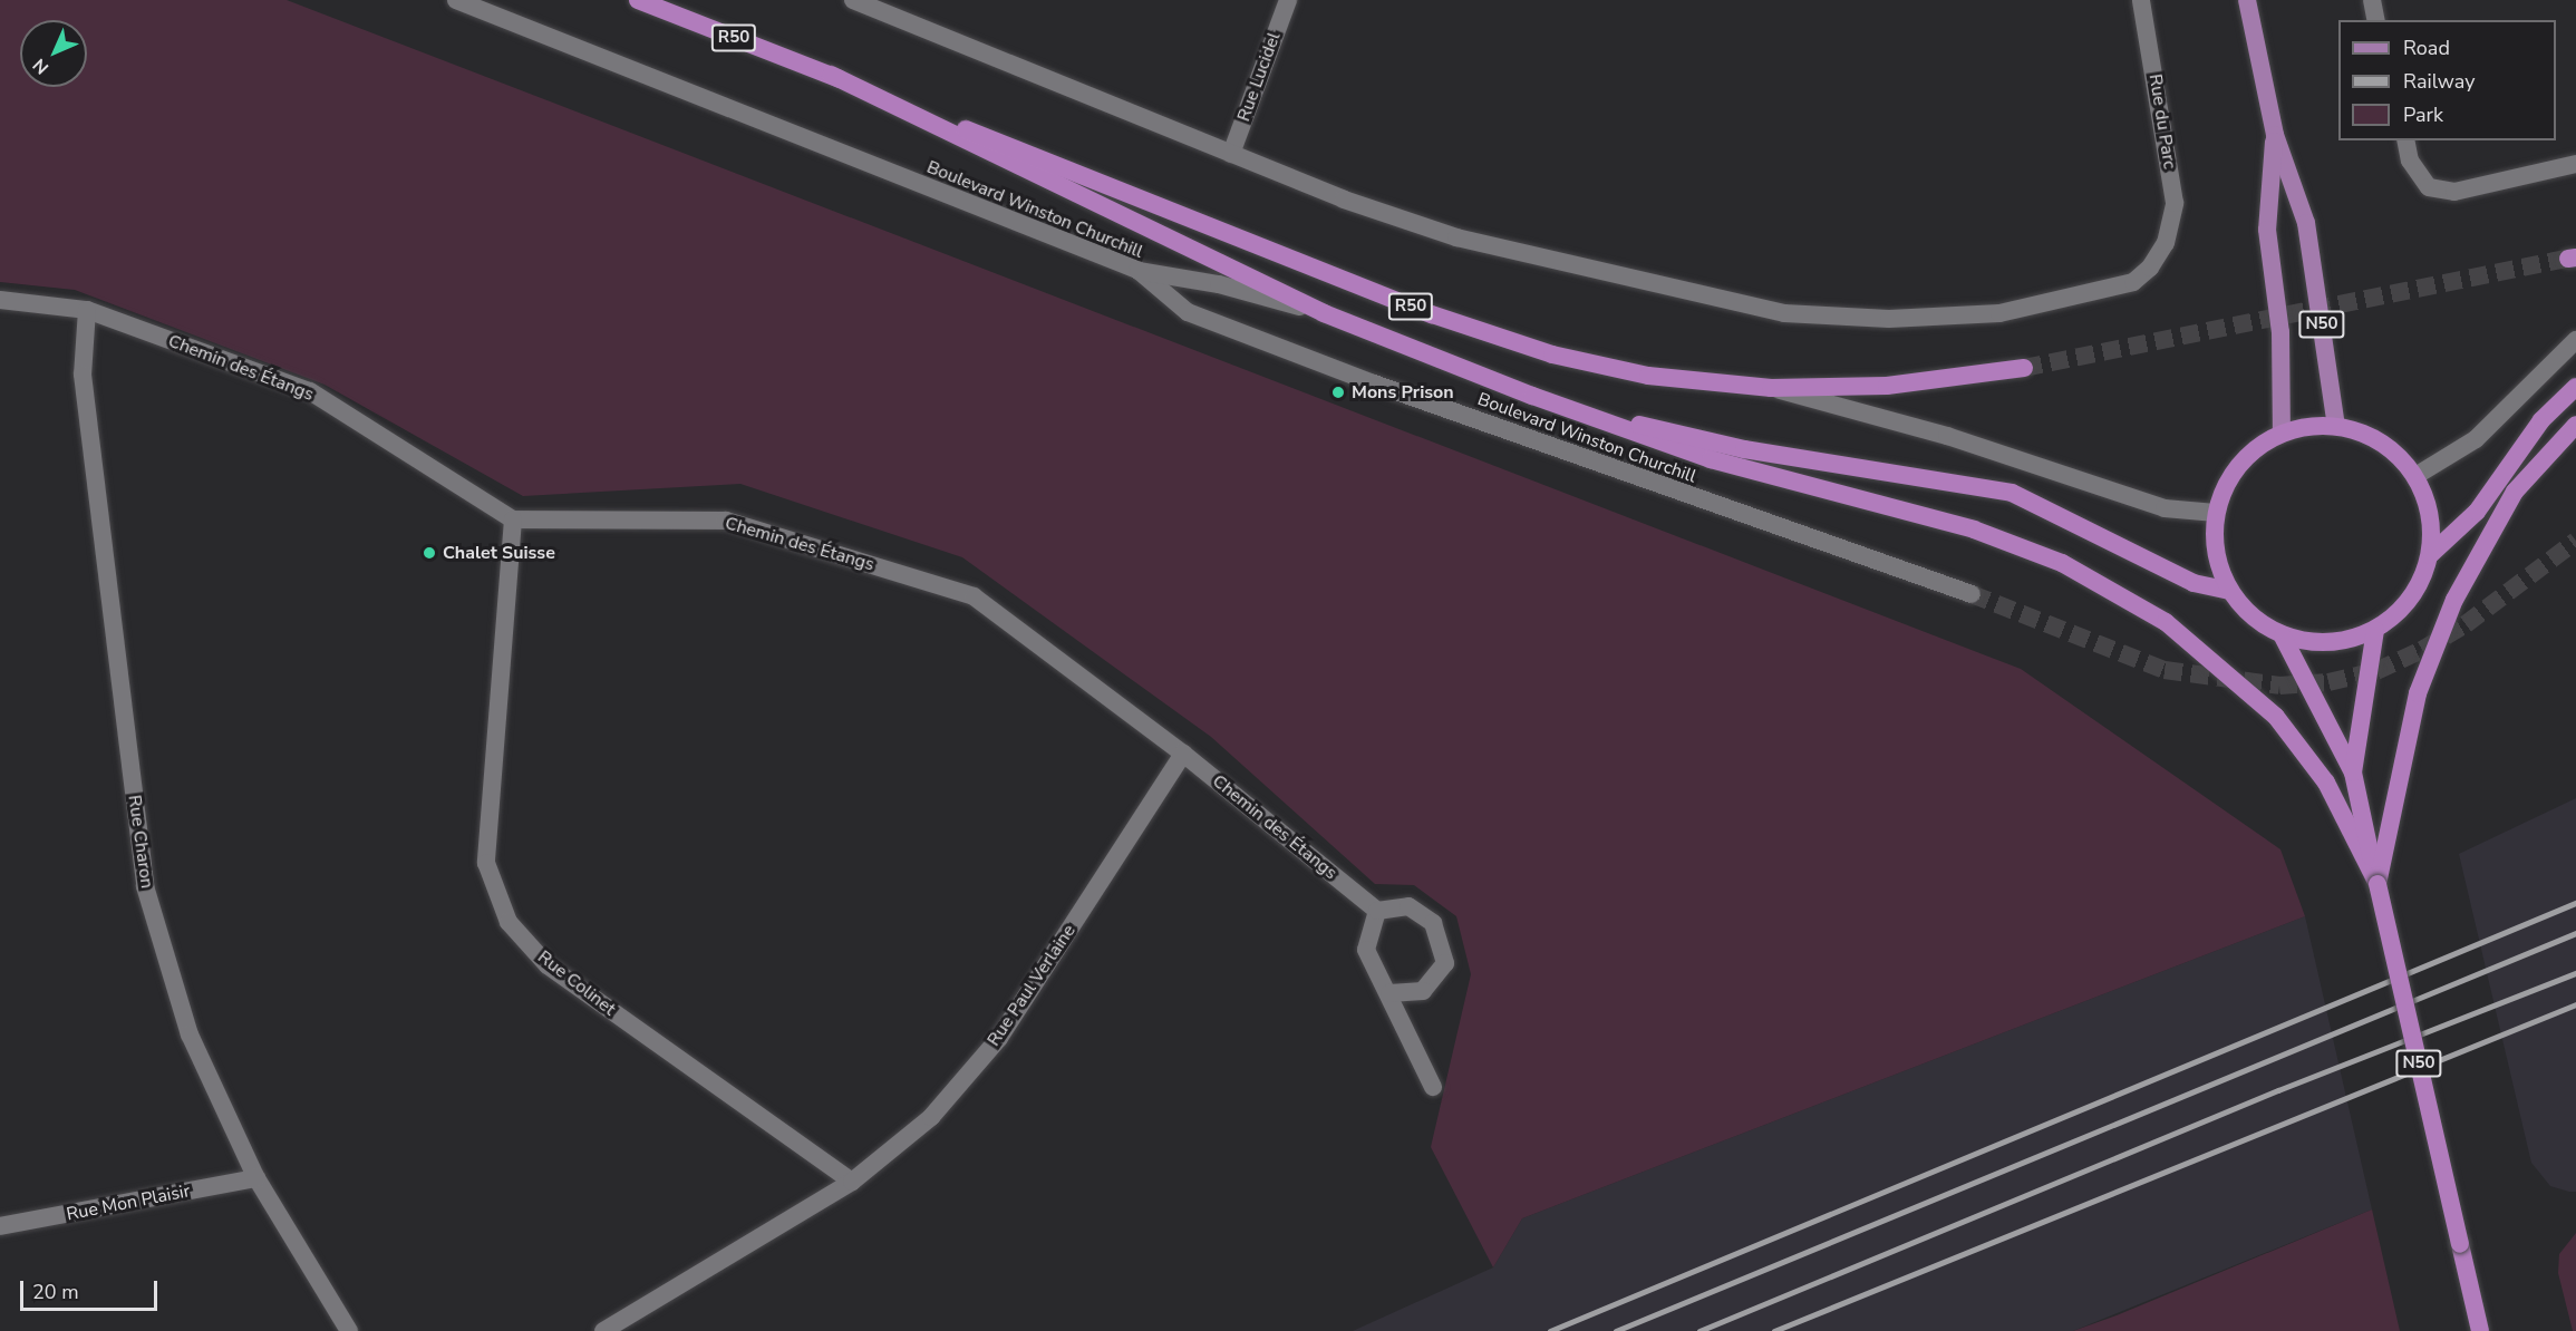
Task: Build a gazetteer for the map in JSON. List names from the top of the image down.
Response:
{
  "streets": {
    "highway": ["R50", "N50"],
    "street": [
      "Rue Lucidel",
      "Rue du Parc",
      "Boulevard Winston Churchill",
      "Chemin des Étangs",
      "Rue Charon",
      "Rue Colinet",
      "Rue Paul Verlaine",
      "Rue Mon Plaisir"
    ]
  },
  "crossings": [
    ["Rue Lucidel", "Rue du Parc"],
    ["Chemin des Étangs", "Rue Charon"],
    ["Chemin des Étangs", "Rue Colinet"],
    ["Chemin des Étangs", "Rue Paul Verlaine"],
    ["Rue Charon", "Rue Mon Plaisir"],
    ["Rue Colinet", "Rue Paul Verlaine"]
  ],
  "places": ["Mons Prison", "Chalet Suisse"],
  "legend": ["Road", "Railway", "Park"],
  "scale_bar": "20 m",
  "north": "bottom left"
}
